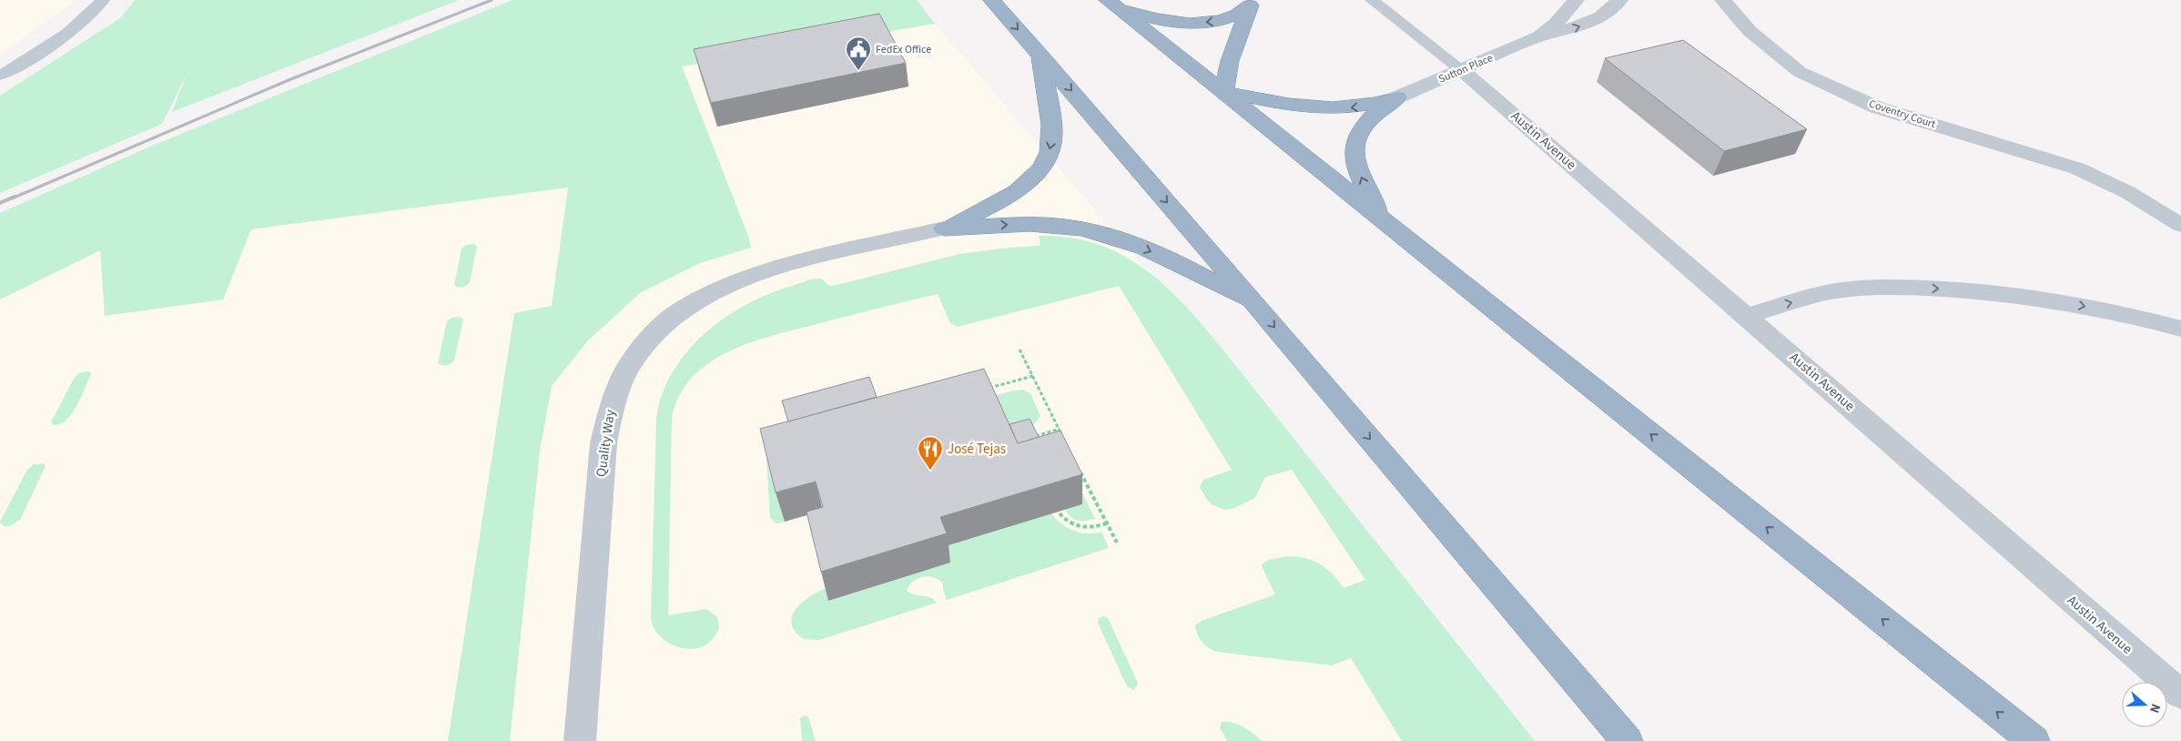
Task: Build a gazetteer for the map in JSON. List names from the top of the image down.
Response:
{
  "streets": {
    "street": [
      "Sutton Place",
      "Coventry Court",
      "Austin Avenue",
      "Quality Way"
    ]
  },
  "crossings": [
    ["Sutton Place", "Austin Avenue"]
  ],
  "places": {
    "public building": ["FedEx Office"],
    "restaurant": ["José Tejas"]
  },
  "north": "right"
}
